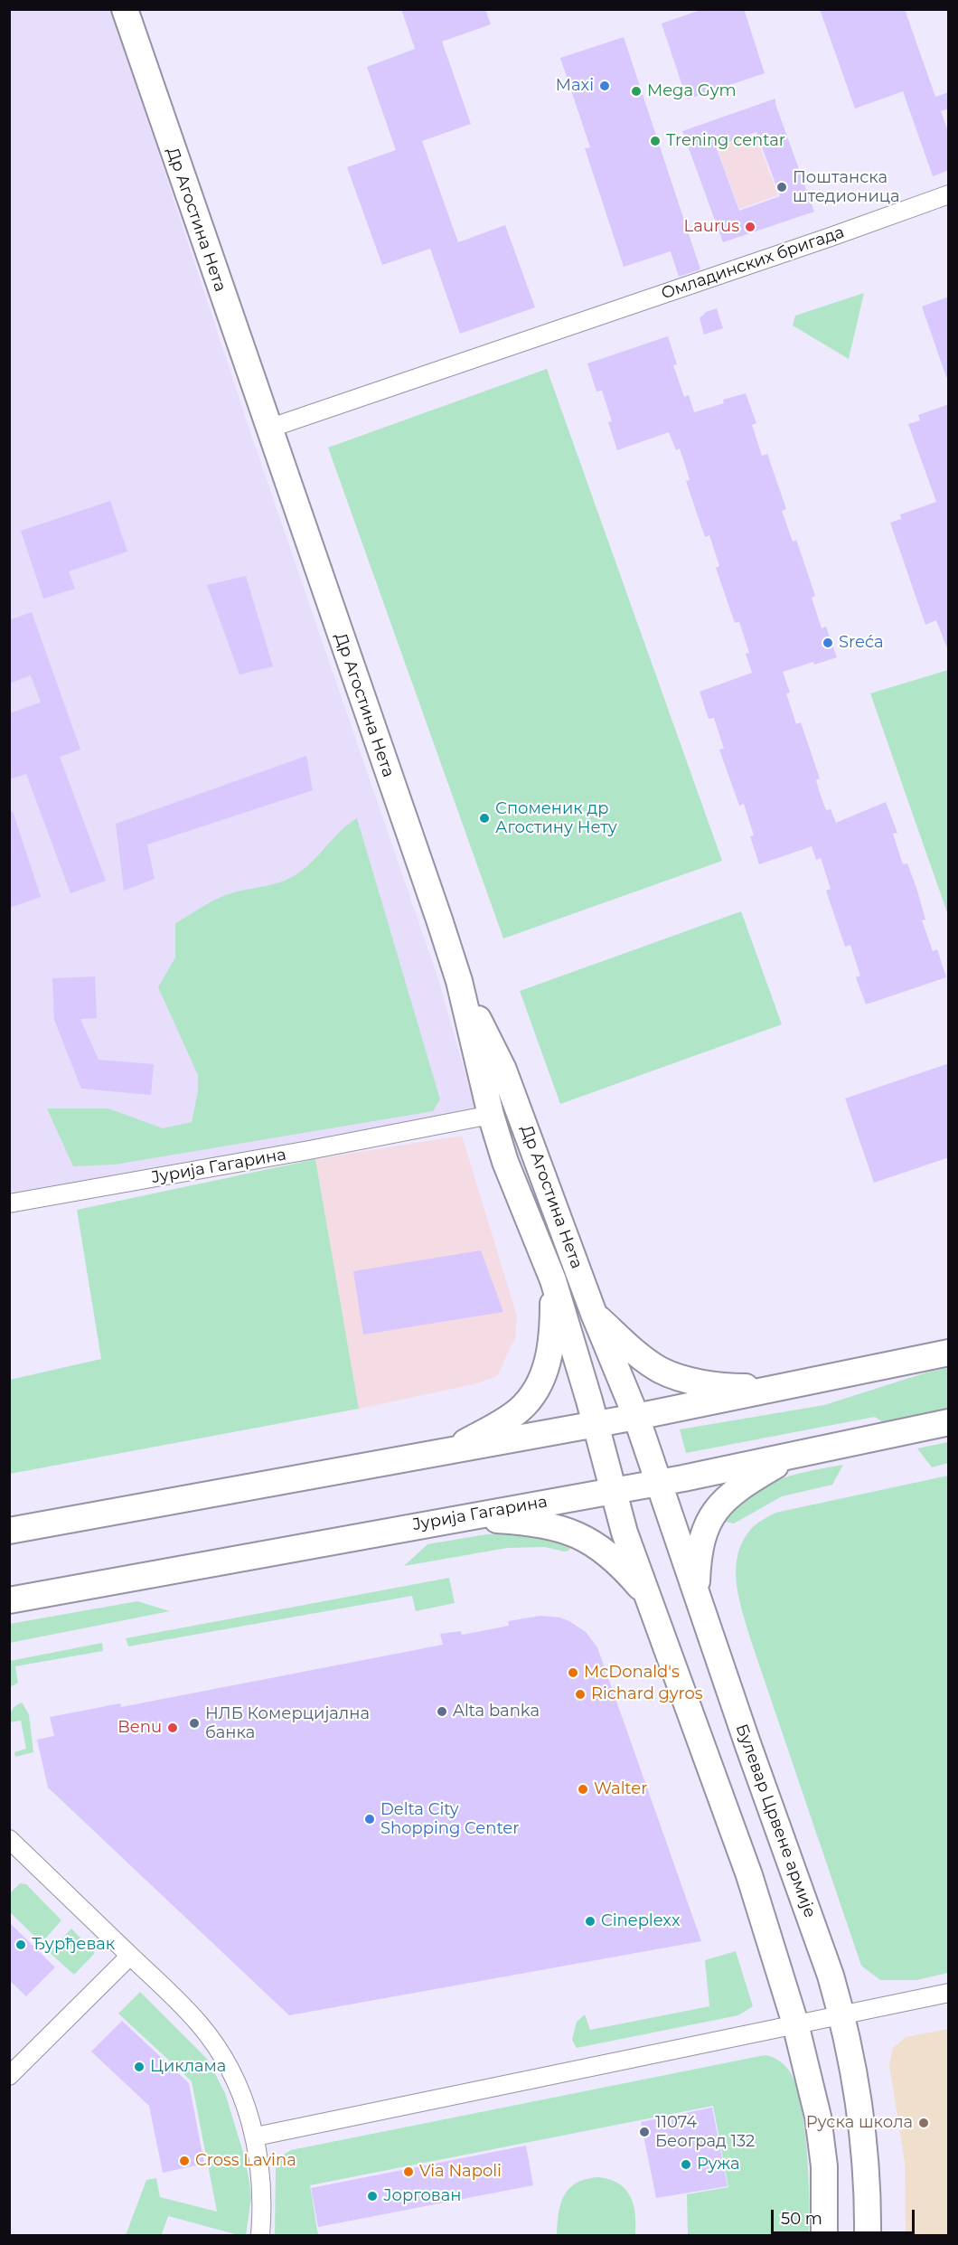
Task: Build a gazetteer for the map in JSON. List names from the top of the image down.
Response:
{
  "streets": {
    "street": [
      "Др Агостина Нета",
      "Омладинских бригада",
      "Јурија Гагарина",
      "Булевар Црвене армије"
    ]
  },
  "crossings": [
    ["Др Агостина Нета", "Омладинских бригада"],
    ["Др Агостина Нета", "Јурија Гагарина"],
    ["Др Агостина Нета", "Булевар Црвене армије"],
    ["Јурија Гагарина", "Булевар Црвене армије"]
  ],
  "places": [
    "Maxi",
    "Mega Gym",
    "Trening centar",
    "Поштанска штедионица",
    "Laurus",
    "Sreća",
    "Споменик др Агостину Нету",
    "McDonald's",
    "Richard gyros",
    "Alta banka",
    "НЛБ Комерцијална банка",
    "Benu",
    "Walter",
    "Delta City Shopping Center",
    "Cineplexx",
    "Ђурђевак",
    "Циклама",
    "Руска школа",
    "11074 Београд 132",
    "Cross Lavina",
    "Ружа",
    "Via Napoli",
    "Јоргован"
  ],
  "scale_bar": "50 m"
}
